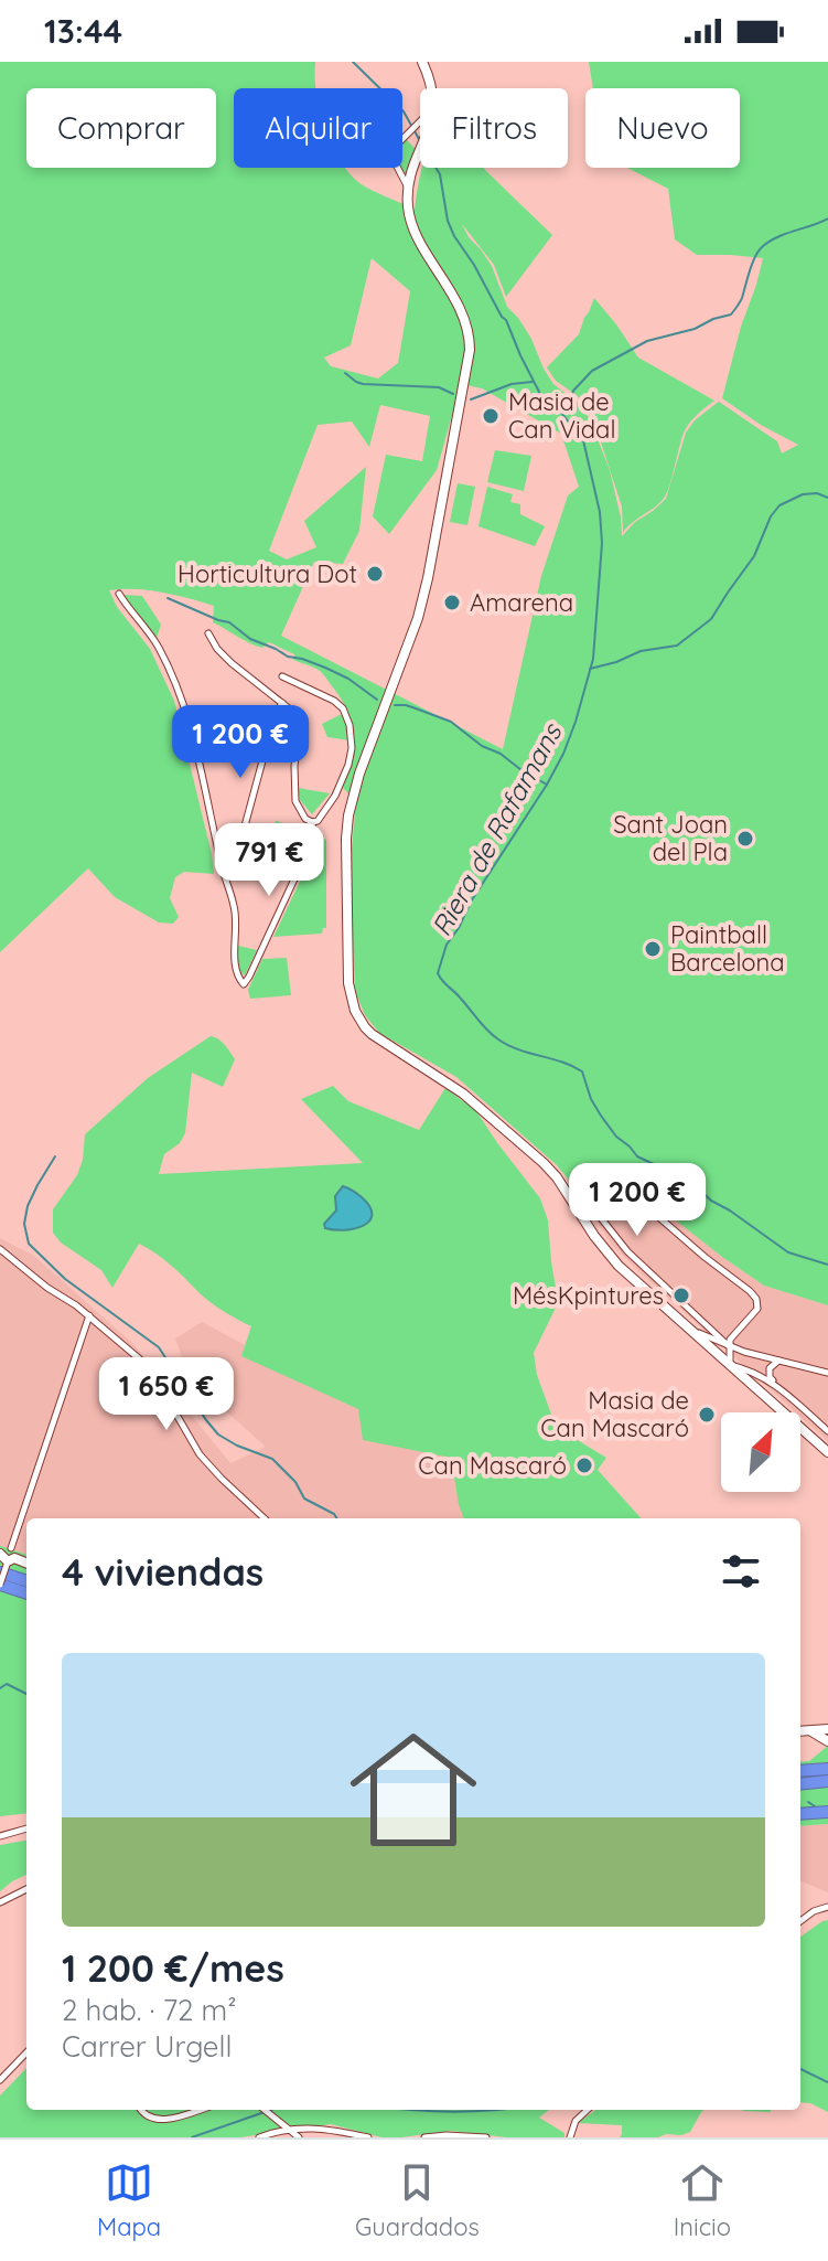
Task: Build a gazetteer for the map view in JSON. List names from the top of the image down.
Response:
{
  "water": ["Riera de Rafamans"],
  "places": [
    "Masia de Can Vidal",
    "Horticultura Dot",
    "Amarena",
    "Sant Joan del Pla",
    "Paintball Barcelona",
    "MésKpintures",
    "Masia de Can Mascaró",
    "Can Mascaró"
  ],
  "north": "top right",
  "page": {
    "status": "13:44",
    "chip": [
      "Comprar",
      "Alquilar",
      "Filtros",
      "Nuevo"
    ],
    "price": [
      "1 200 €",
      "791 €",
      "1 200 €",
      "1 650 €"
    ],
    "heading": "4 viviendas",
    "list": [
      {
        "name": "1 200 €/mes",
        "note": "2 hab. · 72 m² · Carrer Urgell"
      }
    ],
    "tabs": ["Mapa", "Guardados", "Inicio"]
  }
}
